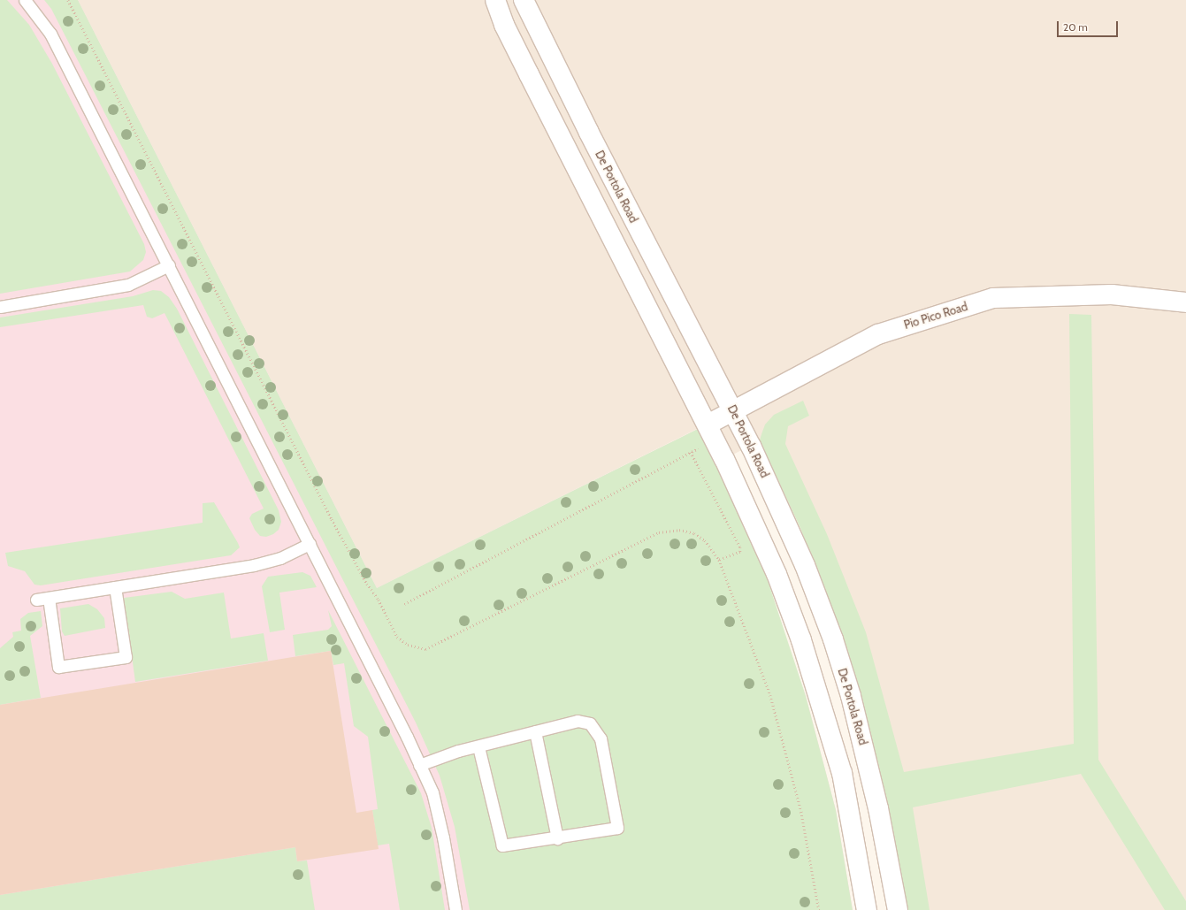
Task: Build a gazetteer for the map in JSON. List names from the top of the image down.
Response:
{
  "streets": {
    "main road": ["De Portola Road", "Pio Pico Road"]
  },
  "crossings": [
    ["De Portola Road", "Pio Pico Road"]
  ],
  "scale_bar": "20 m"
}
